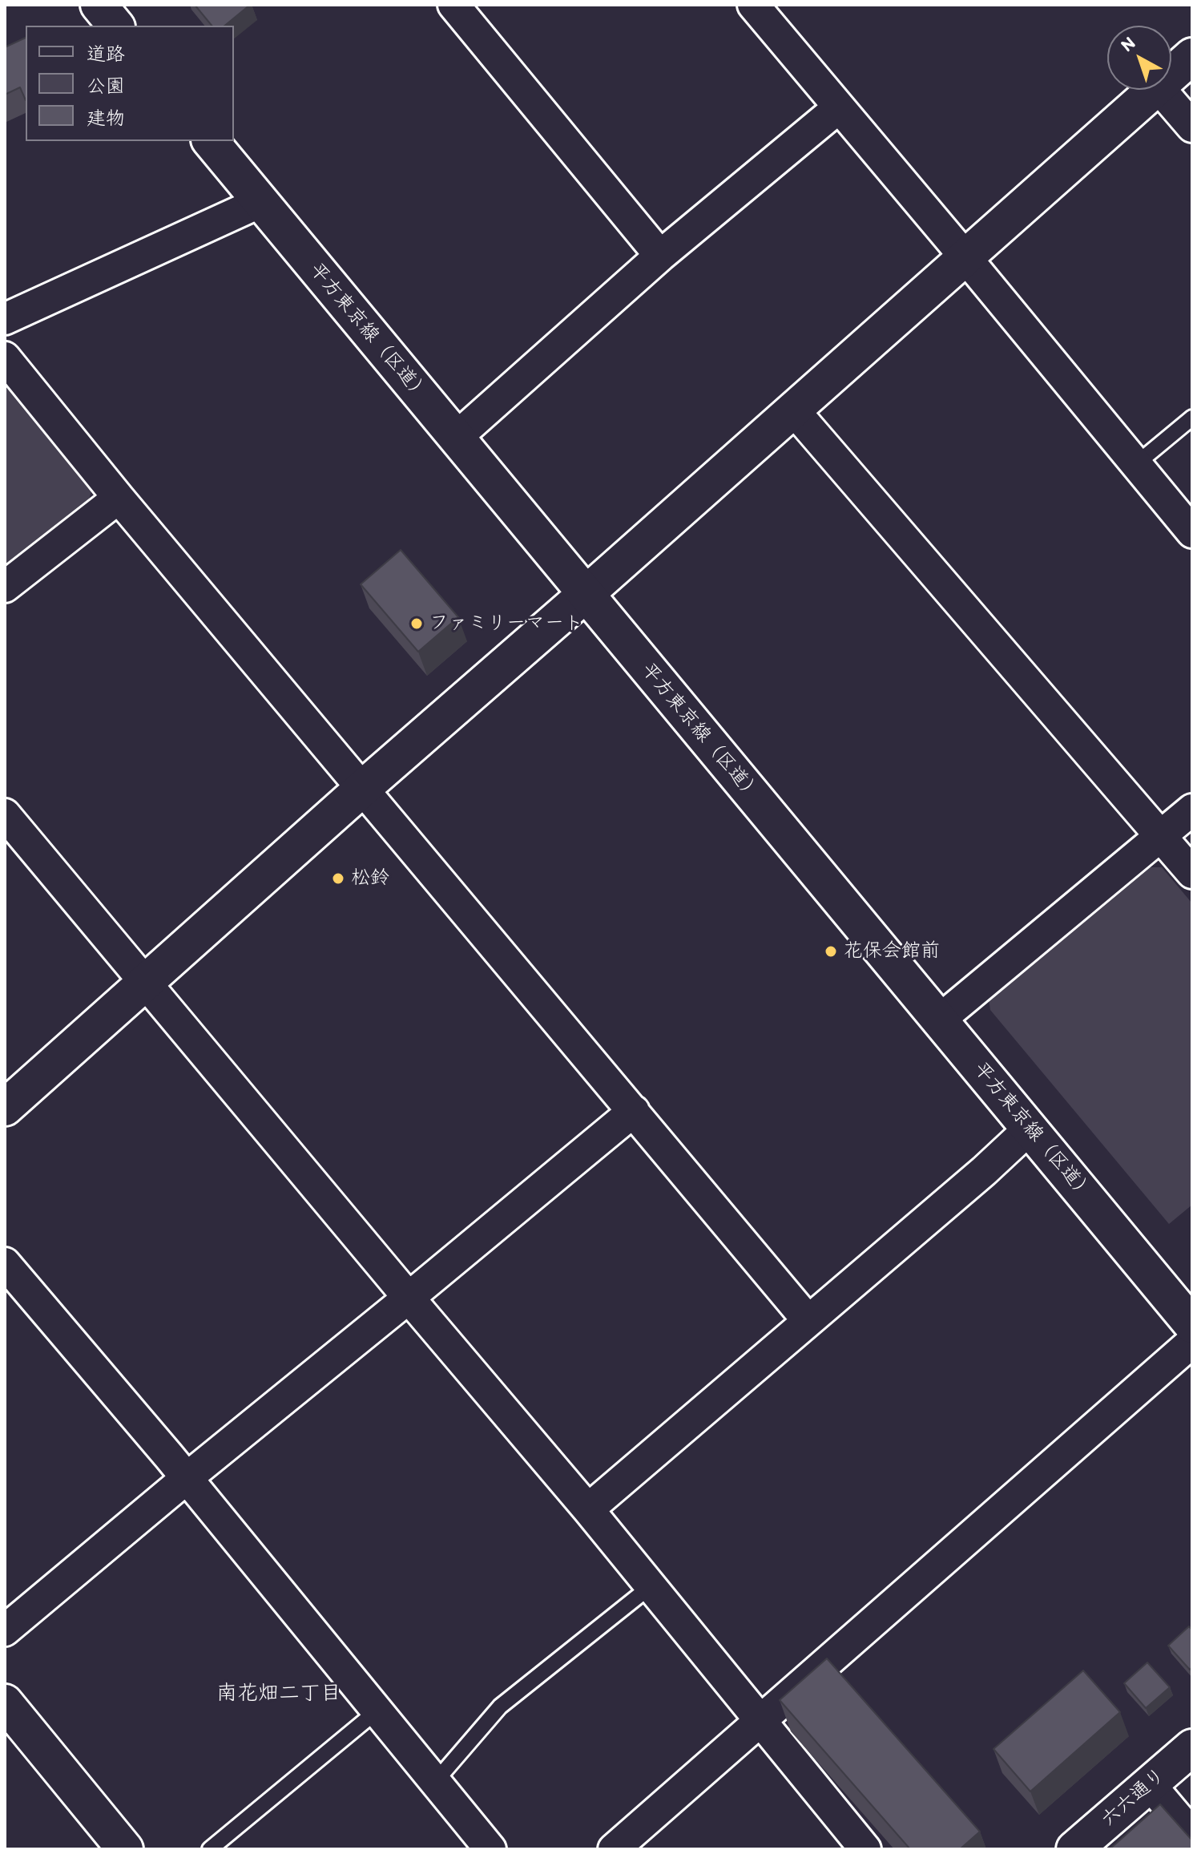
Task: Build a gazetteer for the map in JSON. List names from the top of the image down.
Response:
{
  "streets": {
    "street": ["平方東京線（区道）", "六六通り"]
  },
  "districts": ["南花畑二丁目"],
  "places": ["ファミリーマート", "松鈴", "花保会館前"],
  "legend": ["道路", "公園", "建物"],
  "north": "top left"
}
